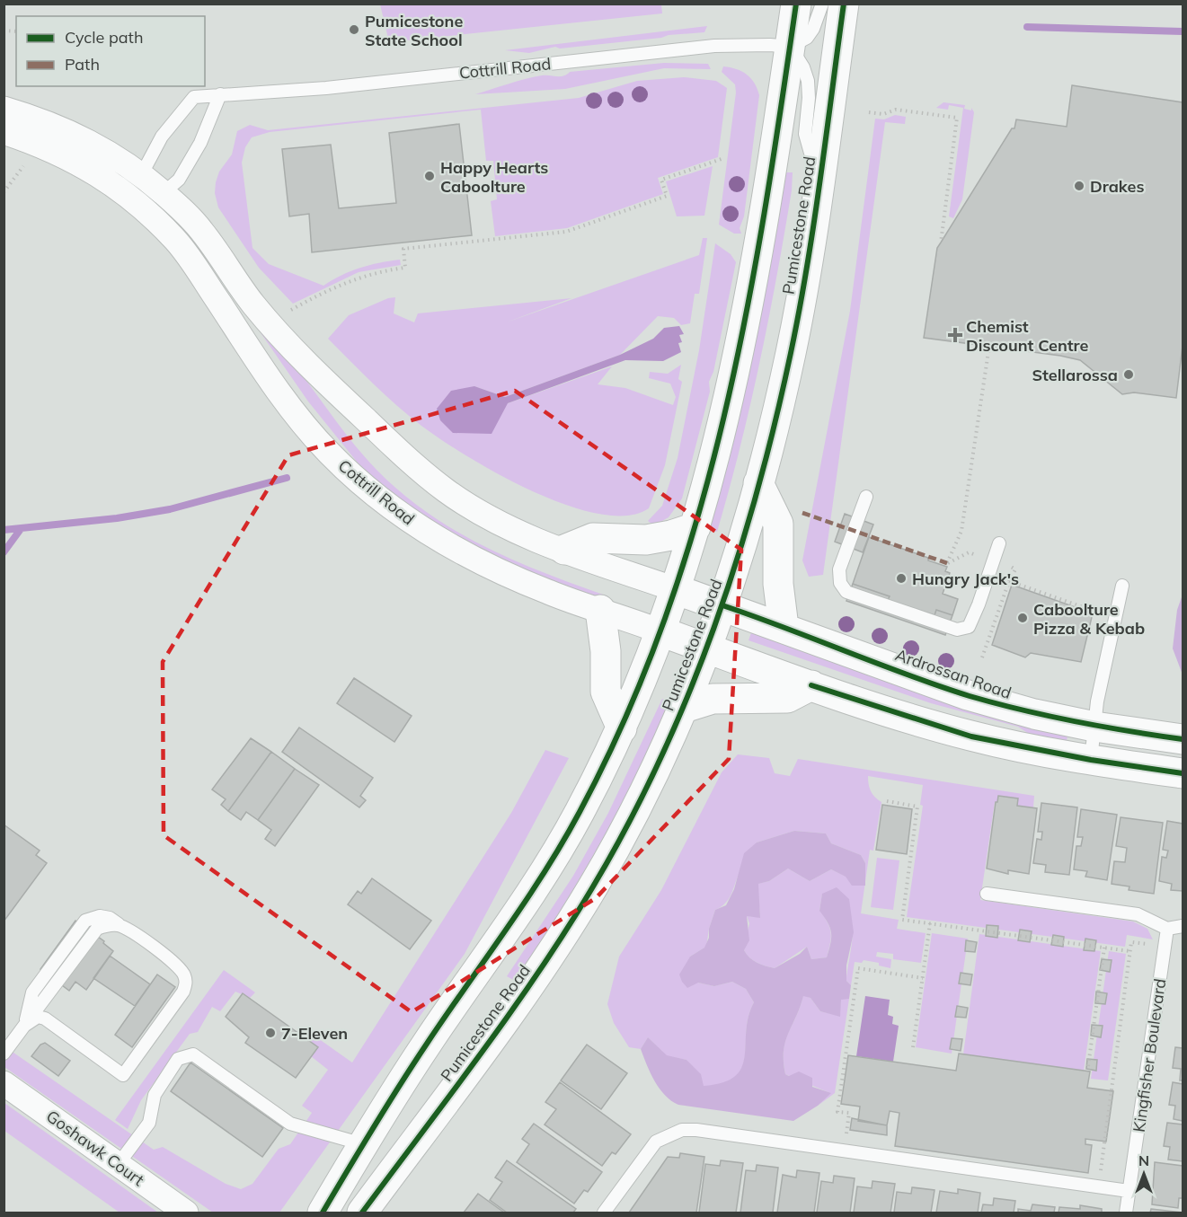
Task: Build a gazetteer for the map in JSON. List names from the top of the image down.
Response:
{
  "streets": {
    "main road": ["Cottrill Road", "Pumicestone Road", "Ardrossan Road"],
    "street": ["Goshawk Court"],
    "lane": ["Kingfisher Boulevard"]
  },
  "crossings": [
    ["Cottrill Road", "Pumicestone Road"],
    ["Pumicestone Road", "Ardrossan Road"]
  ],
  "places": {
    "other": [
      "Pumicestone State School",
      "Happy Hearts Caboolture",
      "Drakes",
      "Stellarossa",
      "Hungry Jack's",
      "Caboolture Pizza & Kebab",
      "7-Eleven"
    ],
    "health": ["Chemist Discount Centre"]
  },
  "legend": ["Cycle path", "Path"],
  "north": "top"
}
